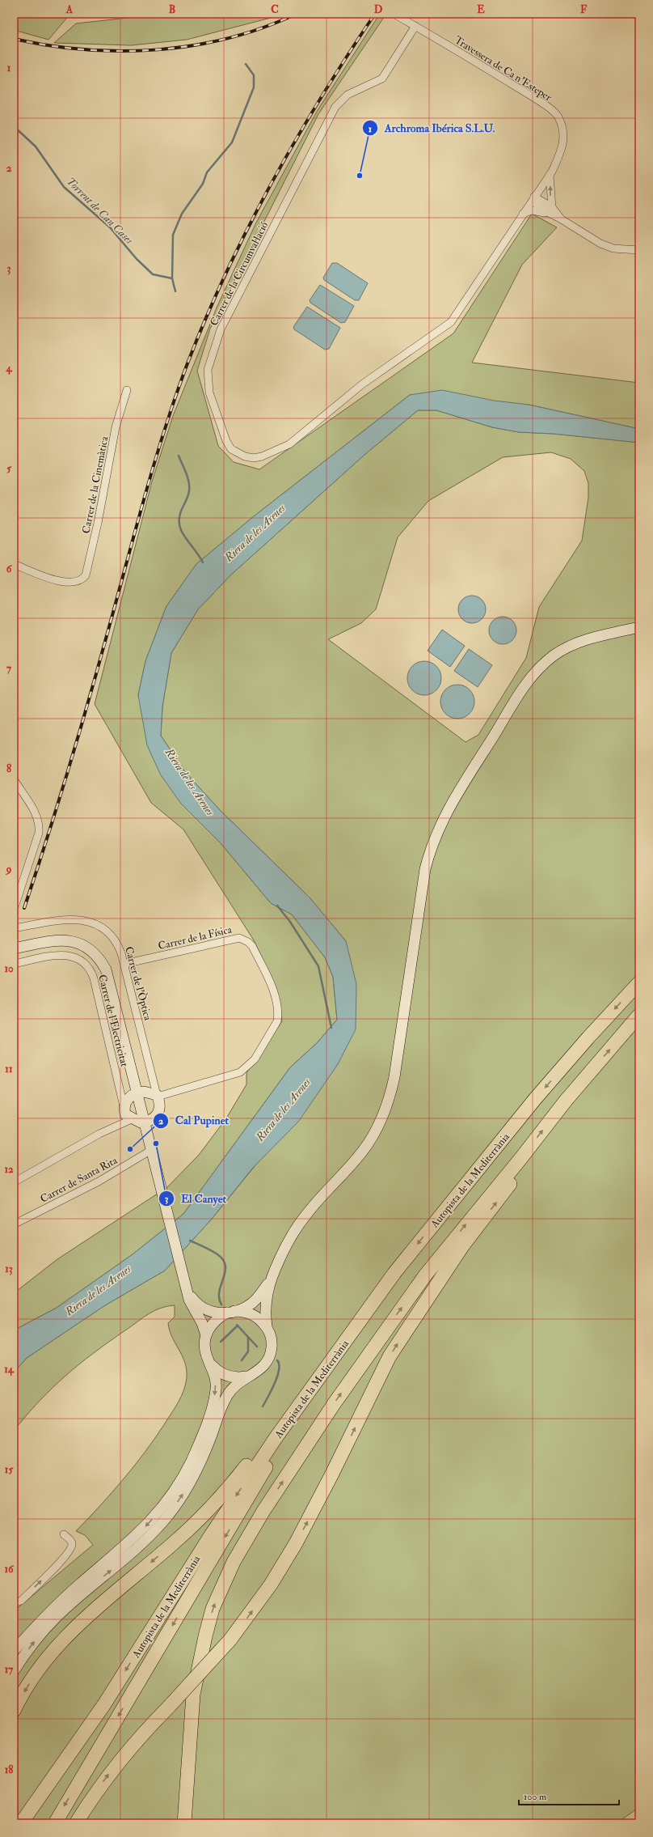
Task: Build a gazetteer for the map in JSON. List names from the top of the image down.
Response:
{
  "streets": {
    "highway": ["Autopista de la Mediterrània"],
    "street": [
      "Travessera de Ca n'Esteper",
      "Carrer de la Circumval·lació",
      "Carrer de la Cinemàtica",
      "Carrer de la Física",
      "Carrer de l'Òptica",
      "Carrer de l'Electricitat",
      "Carrer de Santa Rita"
    ]
  },
  "crossings": [
    ["Travessera de Ca n'Esteper", "Carrer de la Circumval·lació"],
    ["Carrer de la Física", "Carrer de l'Òptica"],
    ["Carrer de la Física", "Carrer de l'Electricitat"],
    ["Carrer de l'Òptica", "Carrer de l'Electricitat"]
  ],
  "water": ["Torrent de Can Cases", "Riera de les Arenes"],
  "places": ["Archroma Ibérica S.L.U.", "El Canyet", "Cal Pupinet"],
  "scale_bar": "100 m",
  "grid": {
    "columns": [
      "A",
      "B",
      "C",
      "D",
      "E",
      "F"
    ],
    "rows": [
      "1",
      "2",
      "3",
      "4",
      "5",
      "6",
      "7",
      "8",
      "9",
      "10",
      "11",
      "12",
      "13",
      "14",
      "15",
      "16",
      "17",
      "18"
    ]
  }
}
